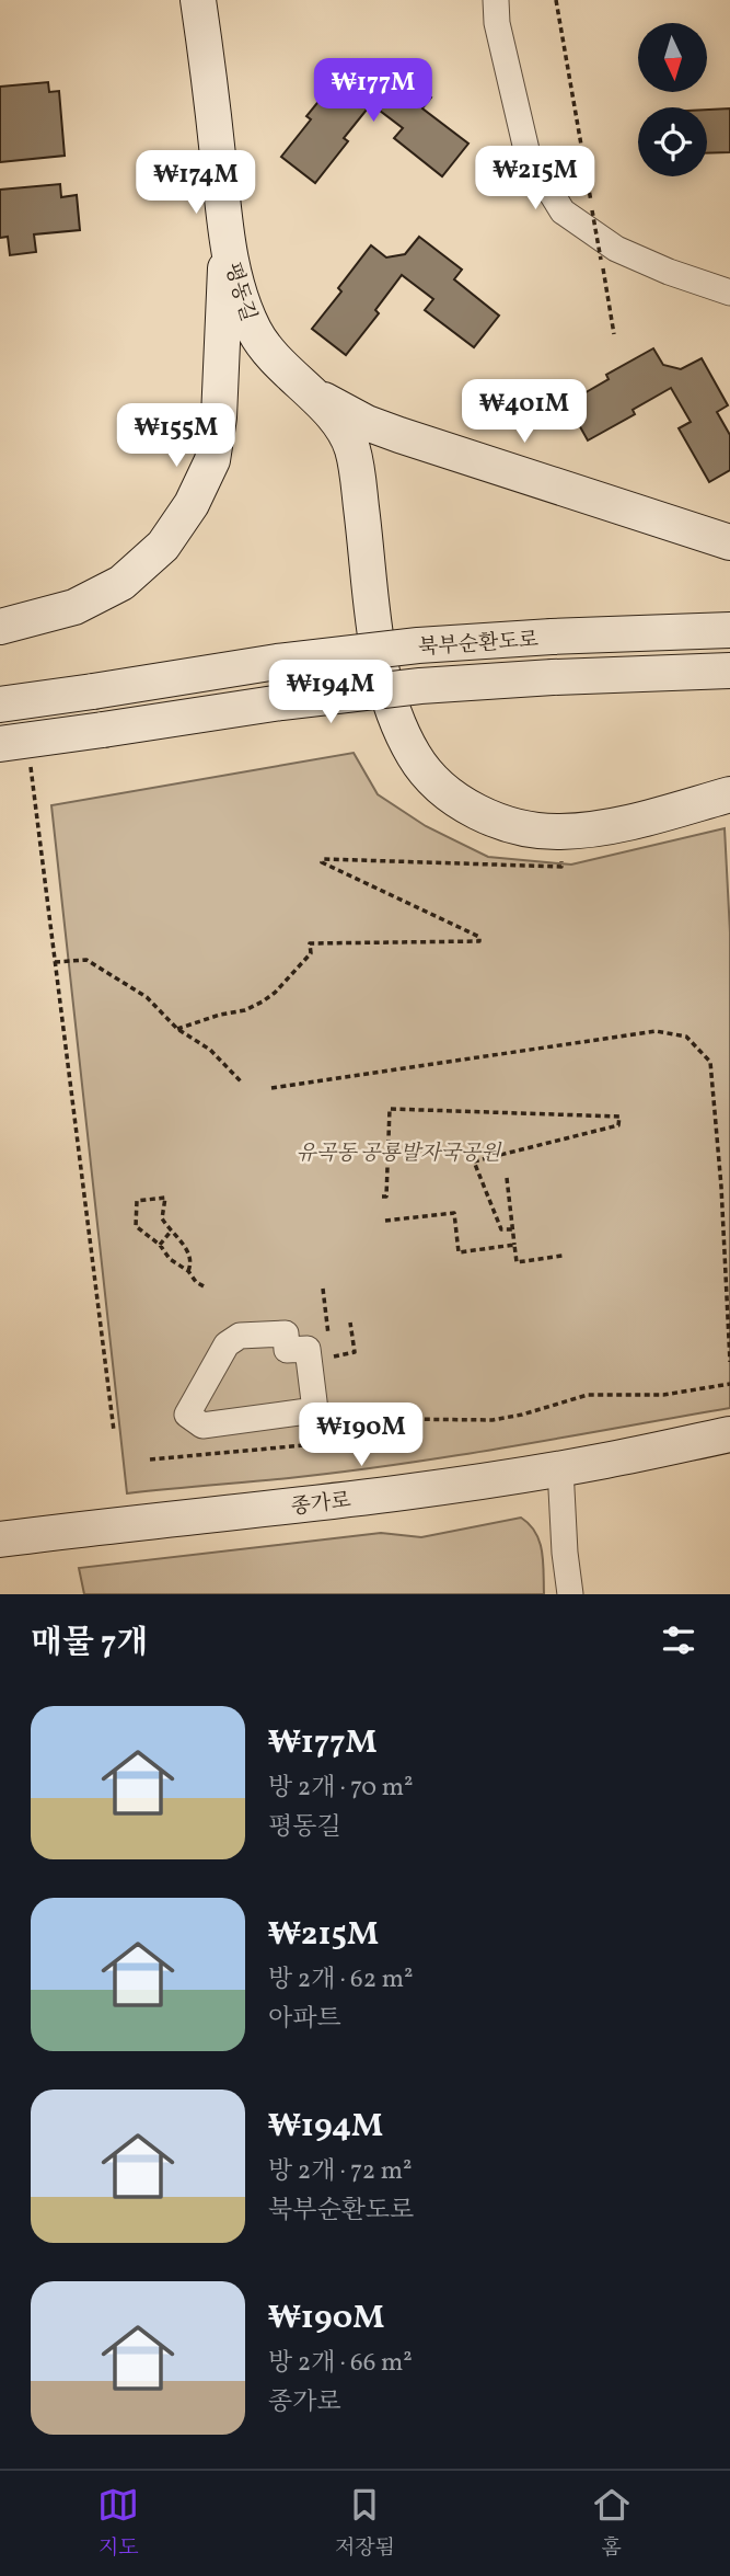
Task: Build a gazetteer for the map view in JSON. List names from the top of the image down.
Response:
{
  "streets": {
    "main road": ["평동길", "북부순환도로", "종가로"]
  },
  "parks": ["유곡동 공룡발자국공원"],
  "north": "bottom",
  "page": {
    "price": [
      "₩177M",
      "₩215M",
      "₩174M",
      "₩401M",
      "₩155M",
      "₩194M",
      "₩190M"
    ],
    "heading": "매물 7개",
    "list": [
      {
        "name": "₩177M",
        "note": "방 2개 · 70 m² · 평동길"
      },
      {
        "name": "₩215M",
        "note": "방 2개 · 62 m² · 아파트"
      },
      {
        "name": "₩194M",
        "note": "방 2개 · 72 m² · 북부순환도로"
      },
      {
        "name": "₩190M",
        "note": "방 2개 · 66 m² · 종가로"
      }
    ],
    "tabs": ["지도", "저장됨", "홈"]
  }
}
